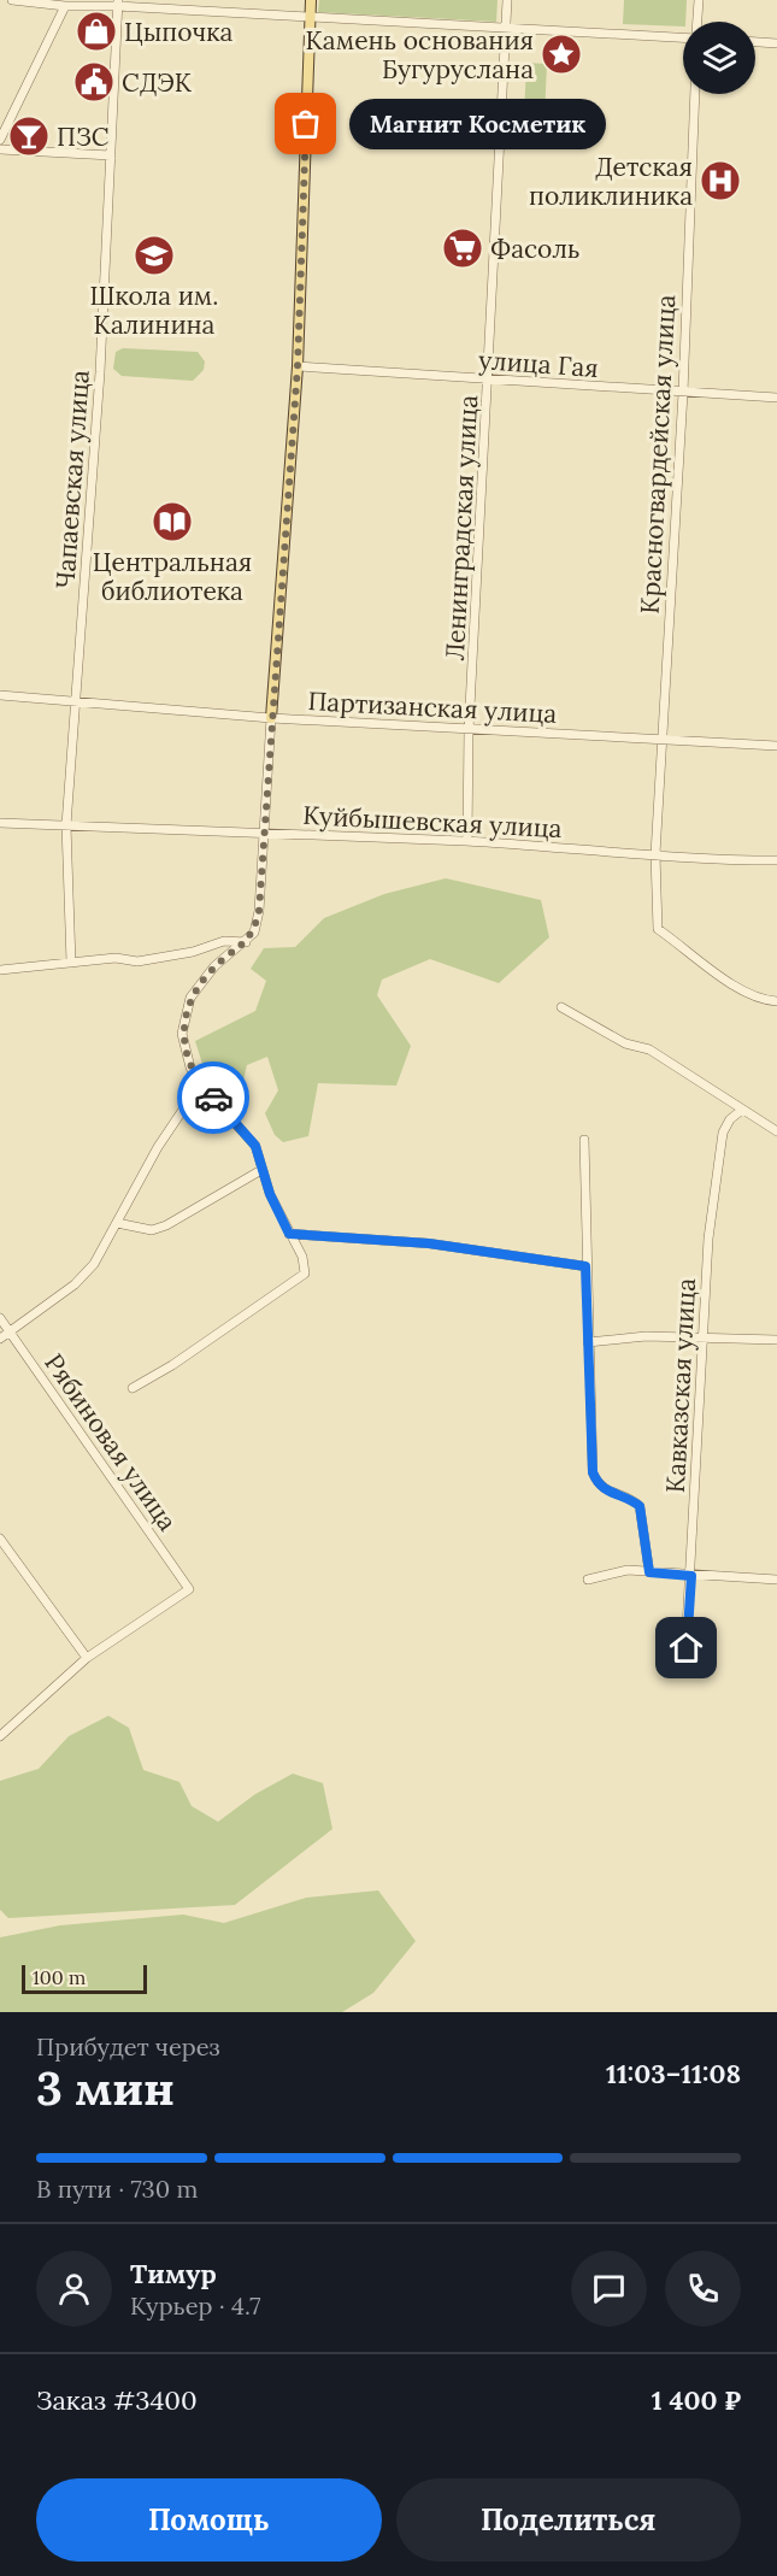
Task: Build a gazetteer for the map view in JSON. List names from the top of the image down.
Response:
{
  "streets": {
    "street": [
      "улица Гая",
      "Красногвардейская улица",
      "Чапаевская улица",
      "Ленинградская улица",
      "Партизанская улица",
      "Куйбышевская улица",
      "Кавказская улица",
      "Рябиновая улица"
    ]
  },
  "crossings": [
    ["улица Гая", "Красногвардейская улица"],
    ["улица Гая", "Ленинградская улица"],
    ["Красногвардейская улица", "Партизанская улица"],
    ["Красногвардейская улица", "Куйбышевская улица"],
    ["Чапаевская улица", "Партизанская улица"],
    ["Чапаевская улица", "Куйбышевская улица"],
    ["Ленинградская улица", "Партизанская улица"],
    ["Ленинградская улица", "Куйбышевская улица"]
  ],
  "places": {
    "shop": ["Цыпочка"],
    "place": ["Камень основания Бугуруслана"],
    "public building": ["СДЭК"],
    "other": ["Магнит Косметик"],
    "bar": ["ПЗС"],
    "hospital": ["Детская поликлиника"],
    "supermarket": ["Фасоль"],
    "school or university": ["Школа им. Калинина"],
    "library": ["Центральная библиотека"]
  },
  "scale_bar": "100 m",
  "page": {
    "bubble": "Магнит Косметик",
    "scale": "100 m",
    "heading": ["3 мин", "Прибудет через", "11:03–11:08"],
    "panel": [
      "Тимур",
      "Курьер · 4.7",
      "Заказ #3400",
      "1 400 ₽"
    ],
    "bar": "В пути · 730 m",
    "buttons": ["Помощь", "Поделиться"]
  }
}
